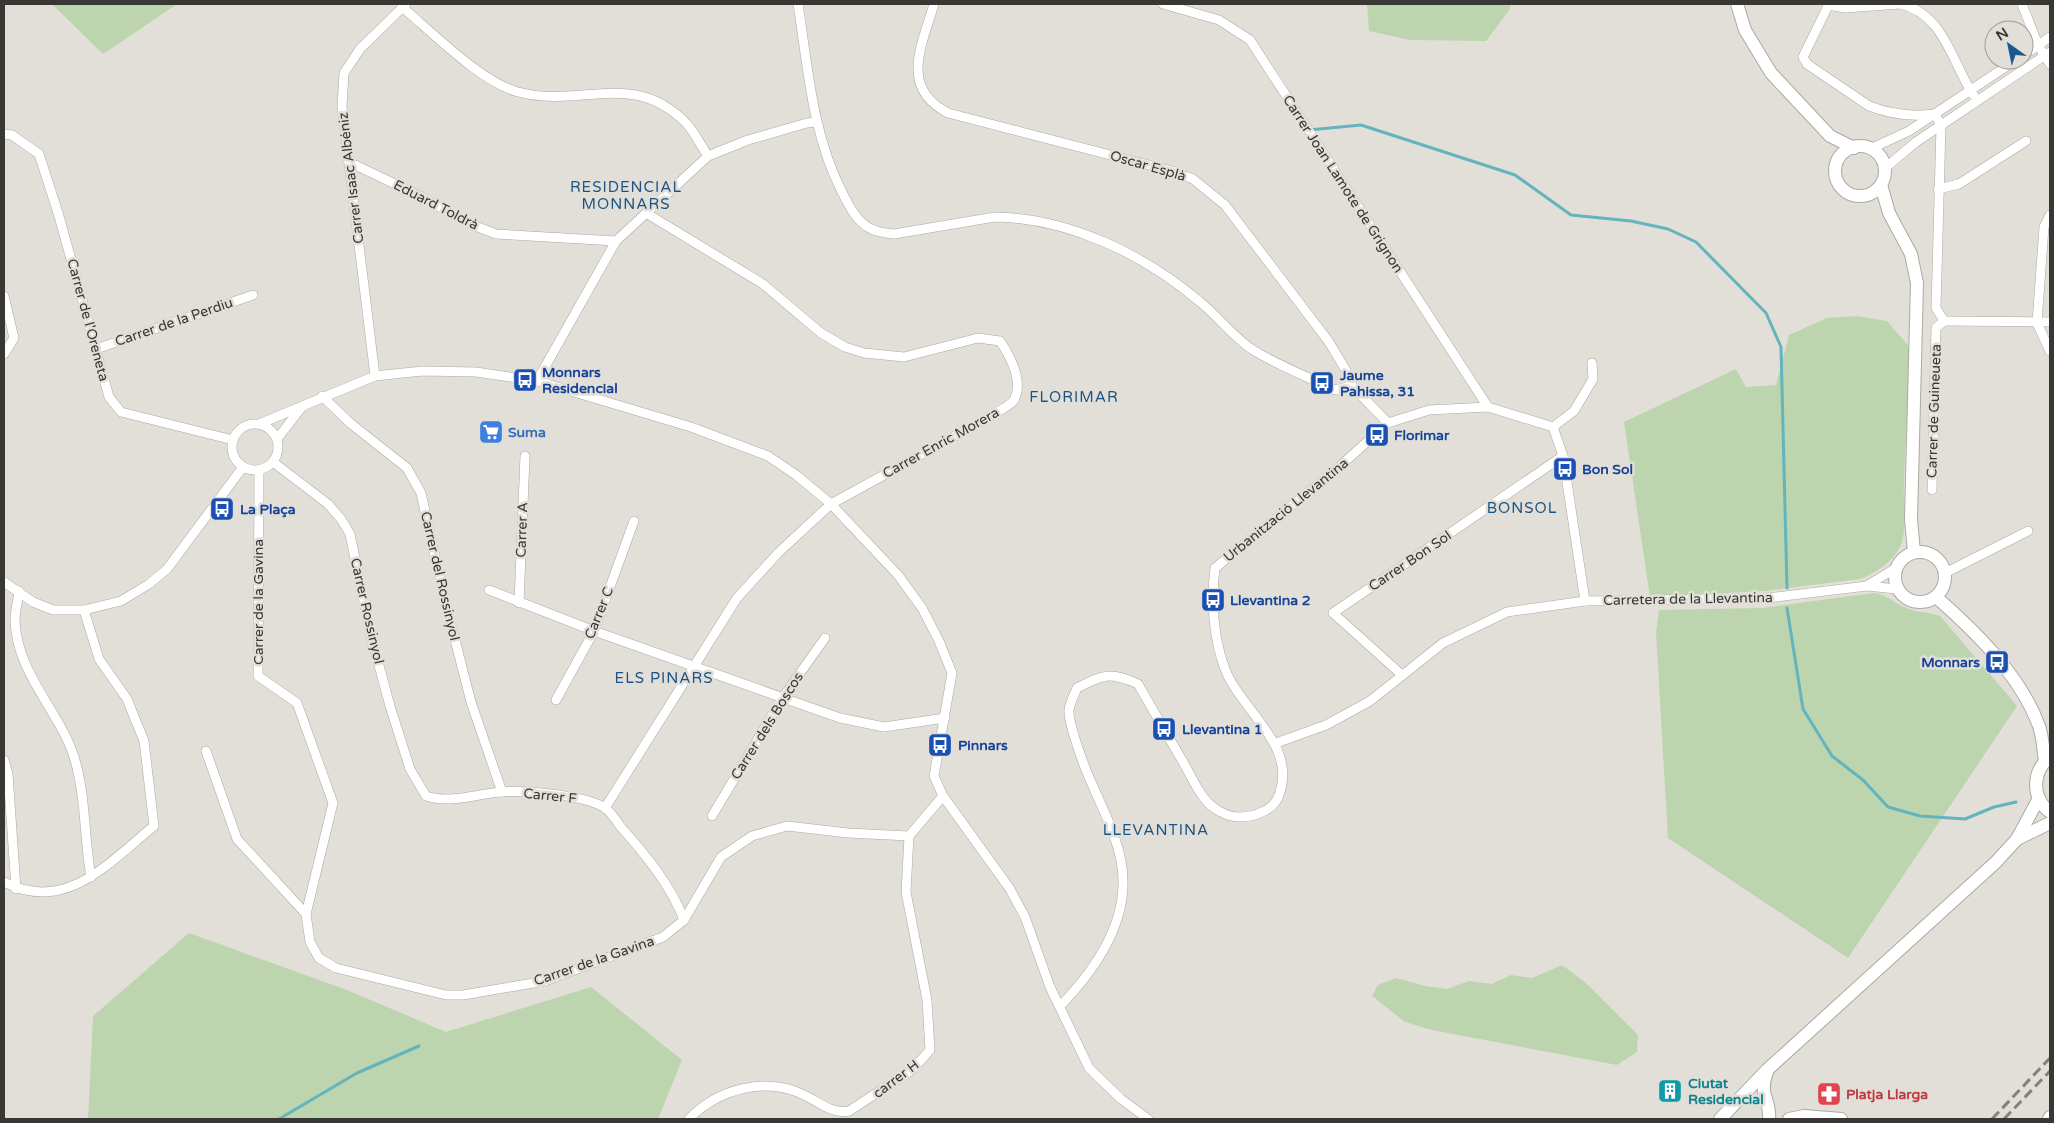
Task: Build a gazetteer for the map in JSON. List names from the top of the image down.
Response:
{
  "streets": {
    "street": [
      "Oscar Esplà",
      "Carrer Isaac Albéniz",
      "Carrer Joan Lamote de Grignon",
      "Eduard Toldrà",
      "Carrer de l'Oreneta",
      "Carrer de la Perdiu",
      "Carrer de Guineueta",
      "Carrer Enric Morera",
      "Urbanització Llevantina",
      "Carrer A",
      "Carrer Bon Sol",
      "Carrer del Rossinyol",
      "Carretera de la Llevantina",
      "Carrer de la Gavina",
      "Carrer Rossinyol",
      "Carrer C",
      "Carrer dels Boscos",
      "Carrer F",
      "carrer H"
    ]
  },
  "crossings": [
    ["Oscar Esplà", "Urbanització Llevantina"],
    ["Carrer Isaac Albéniz", "Eduard Toldrà"],
    ["Carrer de l'Oreneta", "Carrer de la Perdiu"],
    ["Carrer de l'Oreneta", "Carrer de la Gavina"],
    ["Carrer de l'Oreneta", "Carrer Rossinyol"],
    ["Carrer Bon Sol", "Carretera de la Llevantina"],
    ["Carrer del Rossinyol", "Carrer F"],
    ["Carrer de la Gavina", "Carrer Rossinyol"],
    ["Carrer de la Gavina", "carrer H"],
    ["Carrer Rossinyol", "Carrer F"]
  ],
  "districts": [
    "RESIDENCIAL MONNARS",
    "FLORIMAR",
    "BONSOL",
    "ELS PINARS",
    "LLEVANTINA"
  ],
  "places": {
    "bus stop": [
      "Monnars Residencial",
      "Jaume Pahissa, 31",
      "Florimar",
      "Bon Sol",
      "La Plaça",
      "Llevantina 2",
      "Monnars",
      "Llevantina 1",
      "Pinnars"
    ],
    "supermarket": ["Suma"],
    "building": ["Ciutat Residencial"],
    "pharmacy": ["Platja Llarga"]
  },
  "north": "top left"
}
